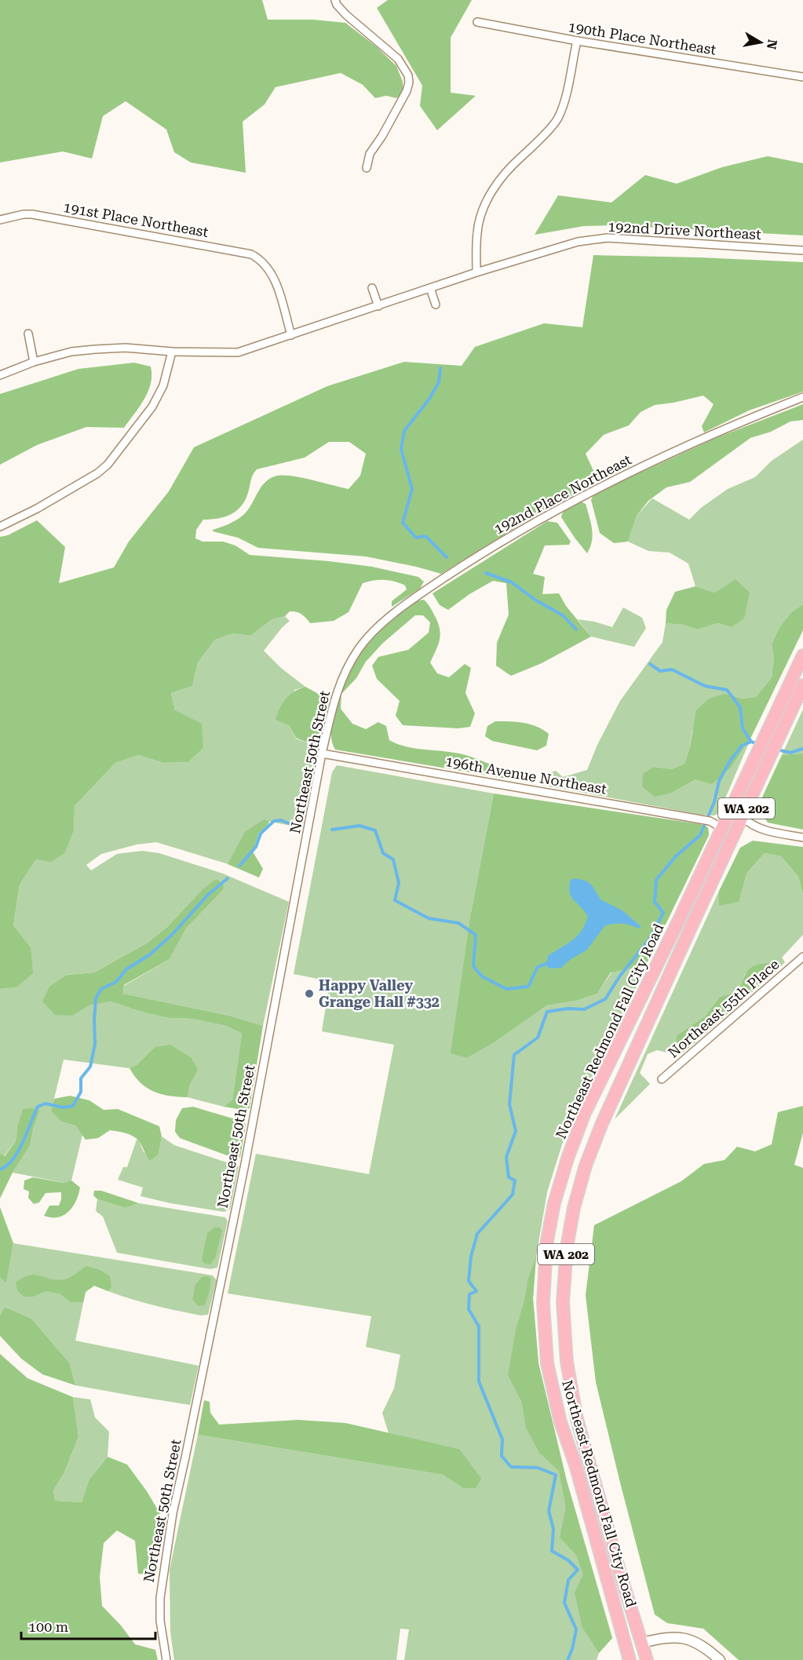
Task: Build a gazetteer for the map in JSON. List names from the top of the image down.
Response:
{
  "streets": {
    "main road": ["WA 202", "Northeast Redmond Fall City Road"],
    "street": [
      "190th Place Northeast",
      "191st Place Northeast",
      "192nd Drive Northeast",
      "192nd Place Northeast",
      "Northeast 50th Street",
      "196th Avenue Northeast",
      "Northeast 55th Place"
    ]
  },
  "crossings": [
    ["191st Place Northeast", "192nd Drive Northeast"],
    ["192nd Place Northeast", "Northeast 50th Street"],
    ["Northeast 50th Street", "196th Avenue Northeast"],
    ["196th Avenue Northeast", "Northeast Redmond Fall City Road"]
  ],
  "places": ["Happy Valley Grange Hall #332"],
  "scale_bar": "100 m",
  "north": "right"
}
